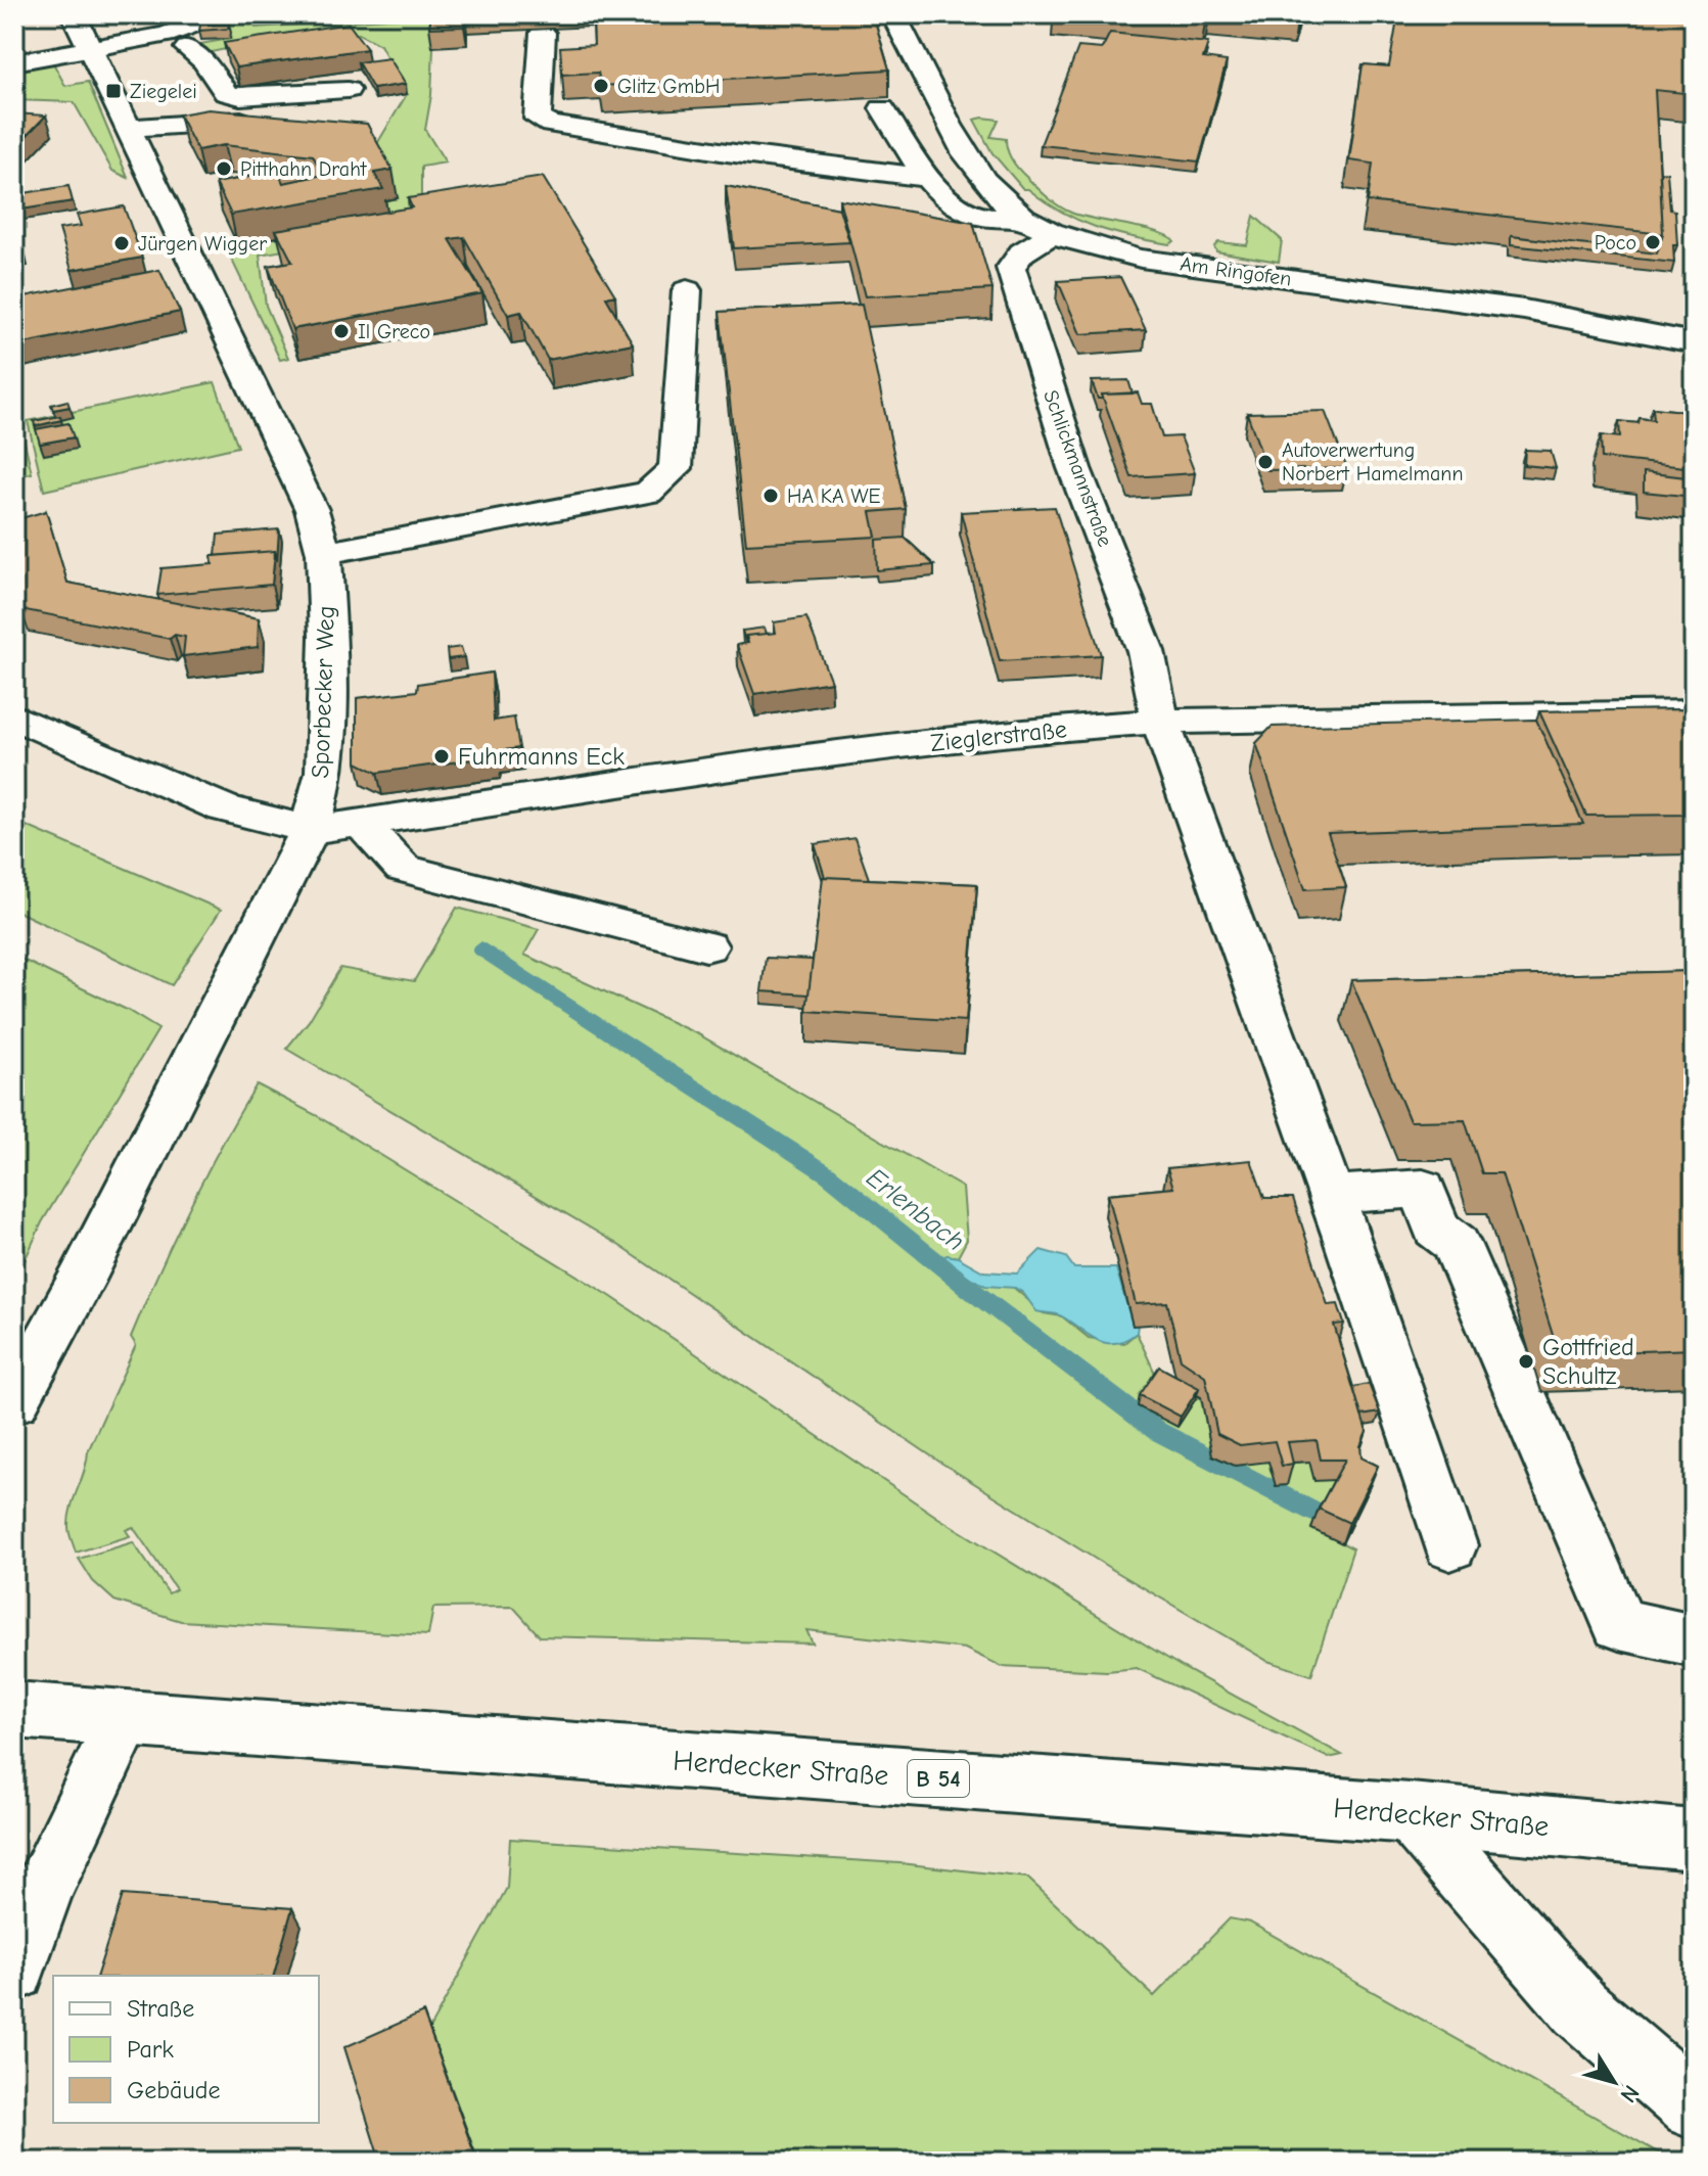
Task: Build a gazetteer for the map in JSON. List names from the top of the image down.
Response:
{
  "streets": {
    "street": [
      "Am Ringofen",
      "Schlickmannstraße",
      "Sporbecker Weg",
      "Zieglerstraße",
      "Herdecker Straße",
      "B 54"
    ]
  },
  "crossings": [
    ["Am Ringofen", "Schlickmannstraße"],
    ["Schlickmannstraße", "Zieglerstraße"],
    ["Sporbecker Weg", "Zieglerstraße"]
  ],
  "water": ["Erlenbach"],
  "places": {
    "other": [
      "Glitz GmbH",
      "Pitthahn Draht",
      "Poco",
      "Jürgen Wigger",
      "Il Greco",
      "Autoverwertung Norbert Hamelmann",
      "HA KA WE",
      "Fuhrmanns Eck",
      "Gottfried Schultz"
    ],
    "transit": ["Ziegelei"]
  },
  "legend": ["Straße", "Park", "Gebäude"],
  "north": "bottom right"
}
